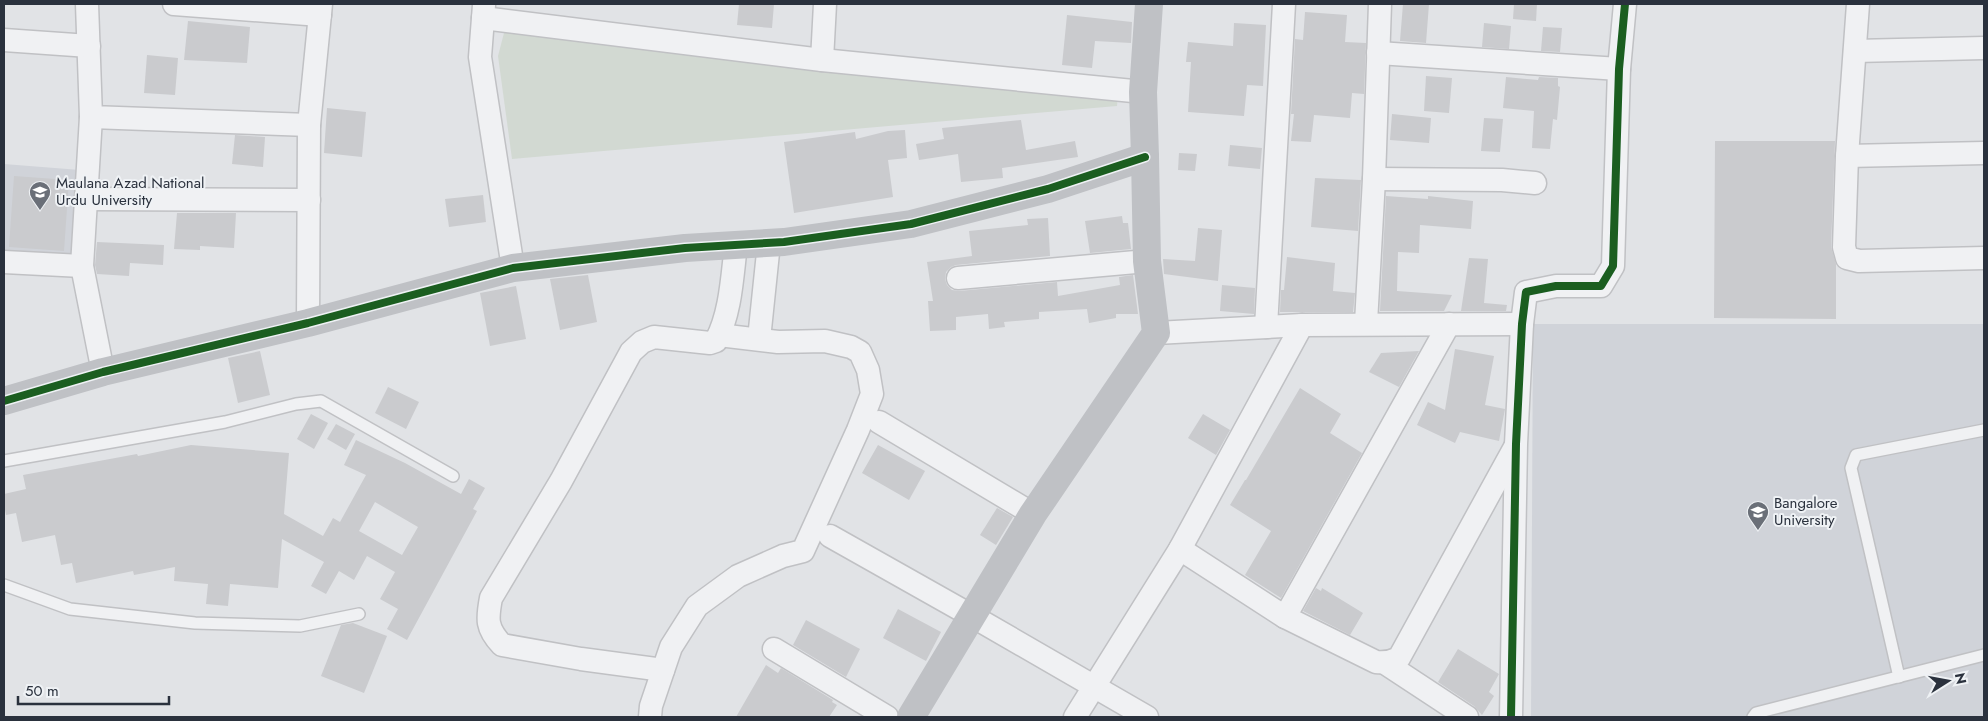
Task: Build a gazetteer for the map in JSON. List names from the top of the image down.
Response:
{
  "places": {
    "school or university": ["Maulana Azad National Urdu University", "Bangalore University"]
  },
  "scale_bar": "50 m",
  "north": "right"
}
